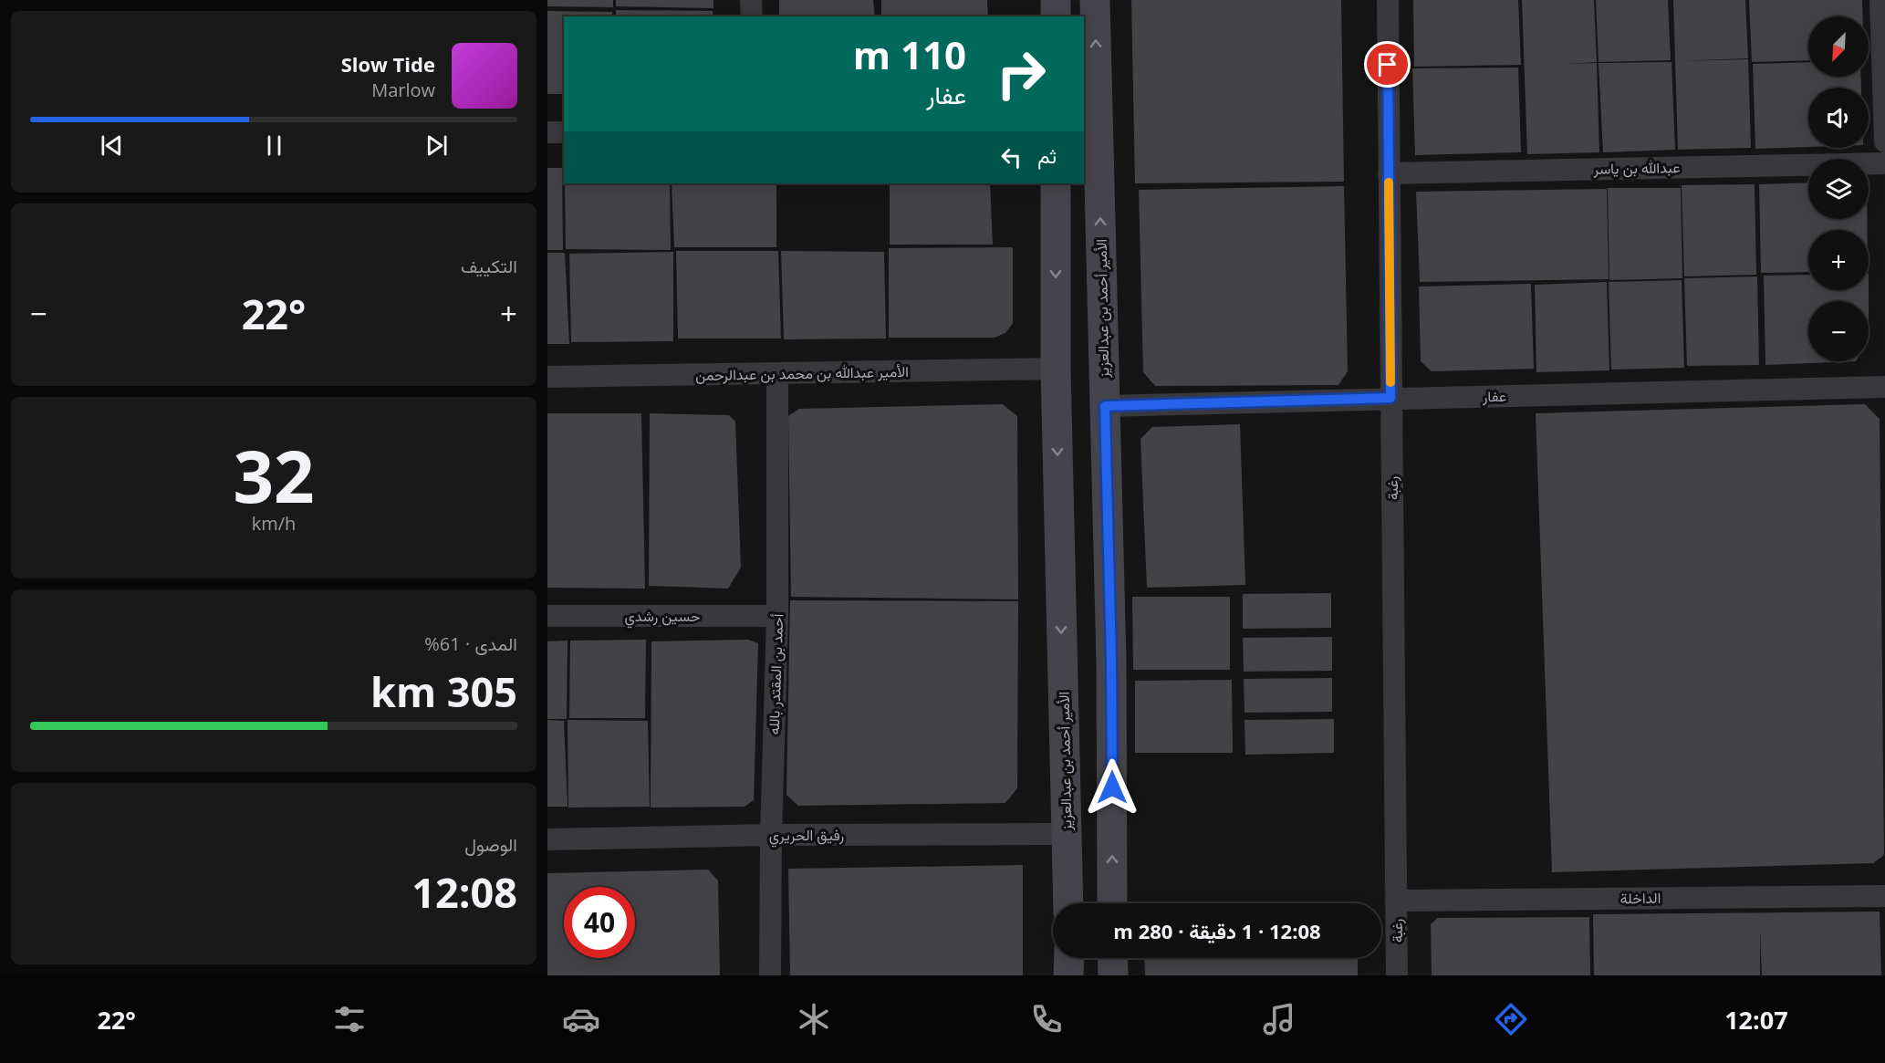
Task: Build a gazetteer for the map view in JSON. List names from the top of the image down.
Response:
{
  "streets": {
    "street": [
      "عبدالله بن ياسر",
      "الأمير أحمد بن عبدالعزيز",
      "الأمير عبدالله بن محمد بن عبدالرحمن",
      "عفار",
      "رغبة",
      "حسين رشدي",
      "أحمد بن المقتدر بالله",
      "رفيق الحريري",
      "الداخلة"
    ]
  },
  "crossings": [
    ["عبدالله بن ياسر", "رغبة"],
    ["الأمير أحمد بن عبدالعزيز", "الأمير عبدالله بن محمد بن عبدالرحمن"],
    ["الأمير أحمد بن عبدالعزيز", "عفار"],
    ["الأمير أحمد بن عبدالعزيز", "رفيق الحريري"],
    ["الأمير عبدالله بن محمد بن عبدالرحمن", "أحمد بن المقتدر بالله"],
    ["عفار", "رغبة"],
    ["رغبة", "الداخلة"],
    ["حسين رشدي", "أحمد بن المقتدر بالله"],
    ["أحمد بن المقتدر بالله", "رفيق الحريري"]
  ],
  "north": "bottom left",
  "page": {
    "map_buttons": ["+", "−"],
    "turn": ["110 m", "عفار"],
    "song": ["Slow Tide", "Marlow"],
    "then": "ثم",
    "tile": [
      "التكييف",
      ["32", "km/h"],
      ["المدى · 61%", "305 km"],
      ["الوصول", "12:08"]
    ],
    "heat": ["−", "22°", "+"],
    "limit": "40",
    "trip": "12:08 · 1 دقيقة · 280 m",
    "tabs": ["12:07", "22°"]
  }
}
